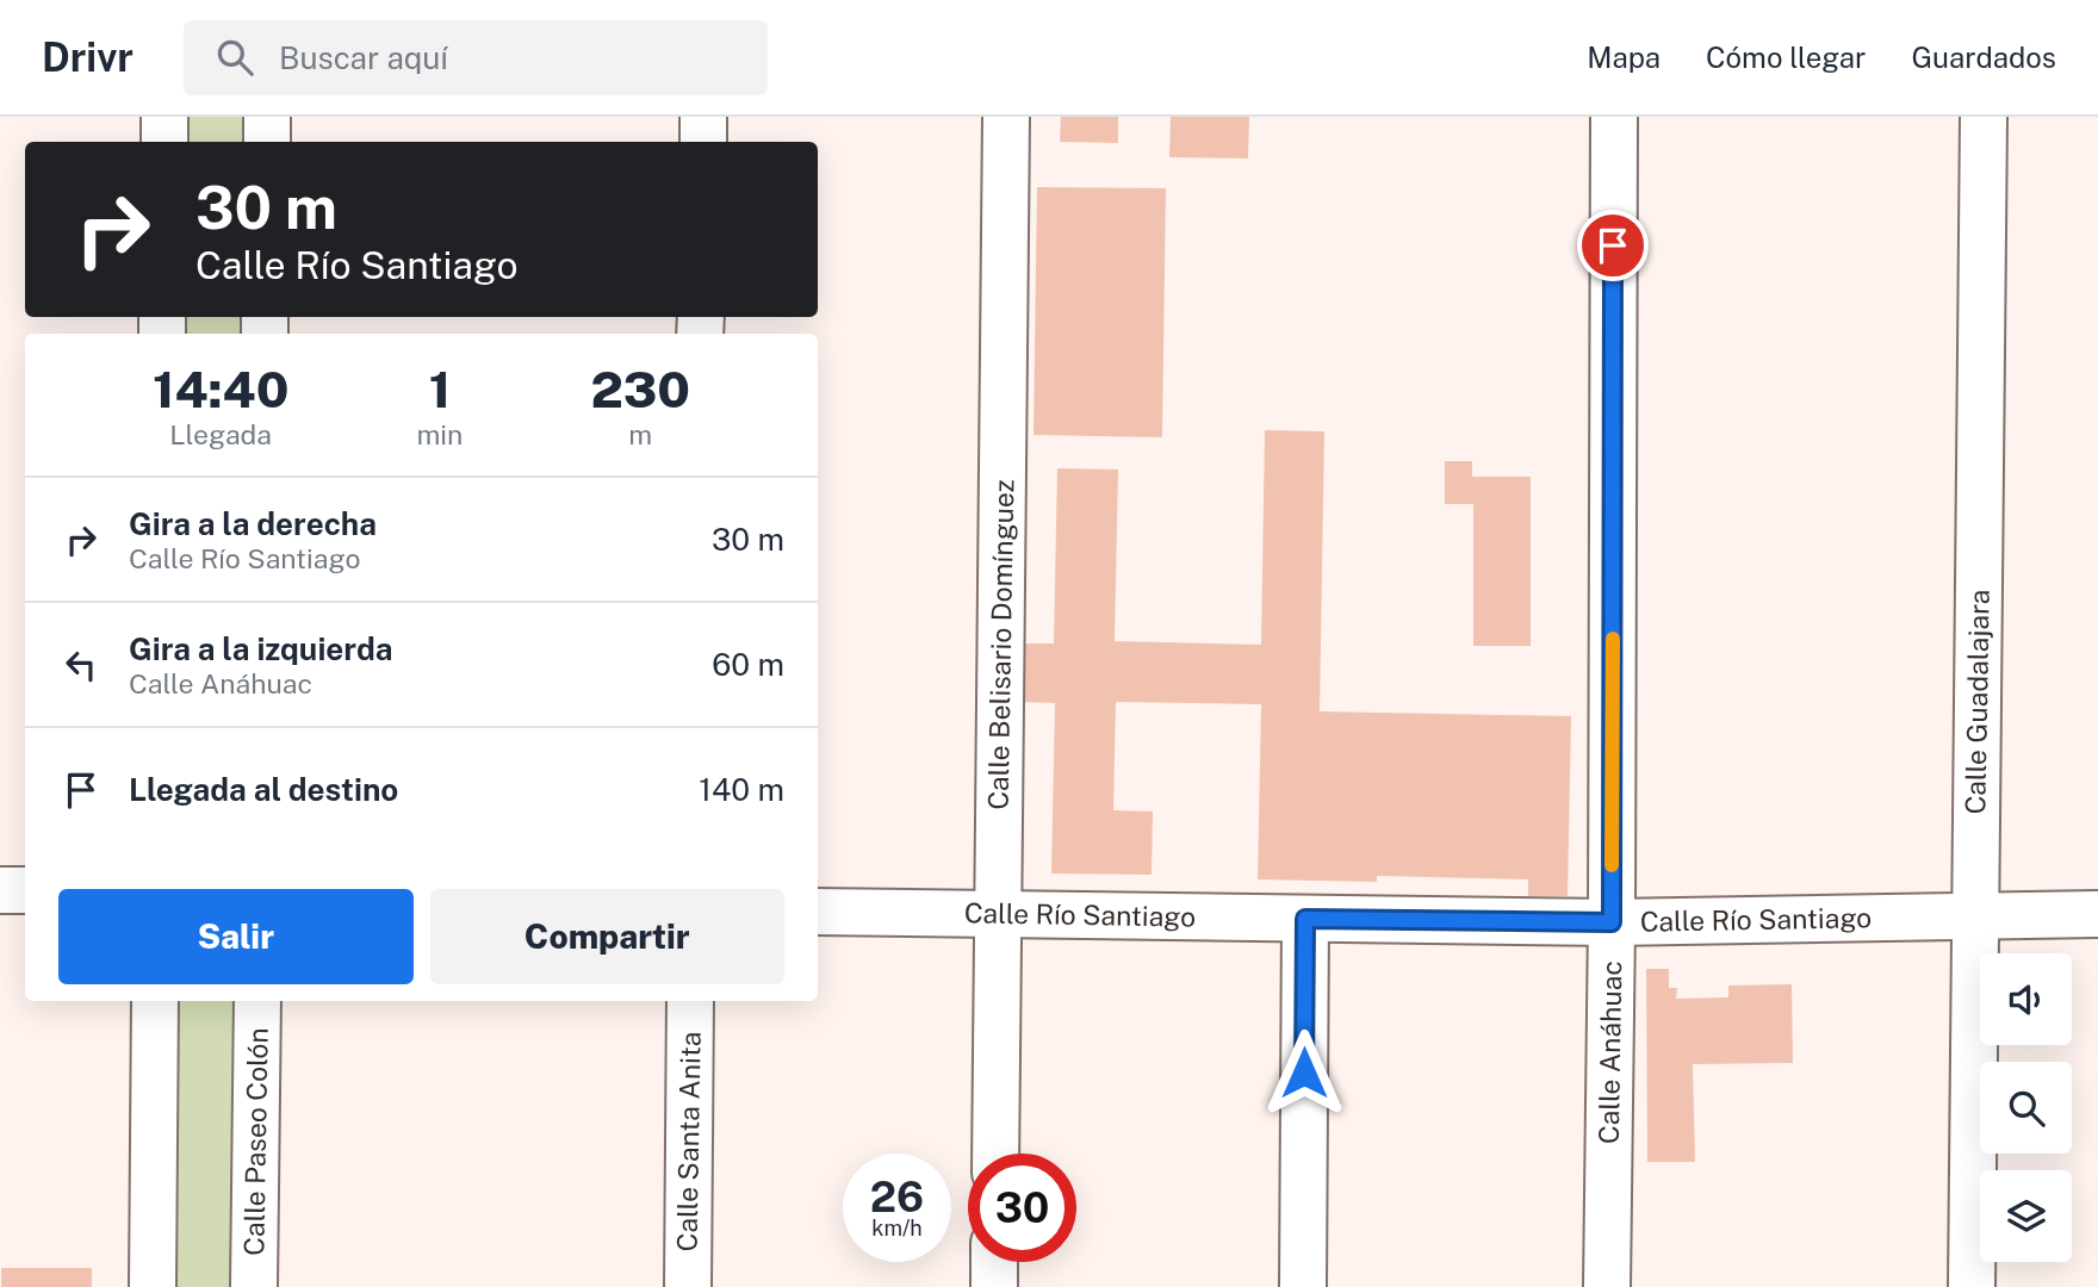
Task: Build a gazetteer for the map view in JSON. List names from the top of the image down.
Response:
{
  "streets": {
    "street": [
      "Calle Belisario Domínguez",
      "Calle Guadalajara",
      "Calle Río Santiago",
      "Calle Anáhuac",
      "Calle Paseo Colón",
      "Calle Santa Anita"
    ]
  },
  "crossings": [
    ["Calle Belisario Domínguez", "Calle Río Santiago"],
    ["Calle Guadalajara", "Calle Río Santiago"],
    ["Calle Río Santiago", "Calle Anáhuac"]
  ],
  "page": {
    "header": "Drivr",
    "search": "Buscar aquí",
    "nav": ["Mapa", "Cómo llegar", "Guardados"],
    "turn": ["30 m", "Calle Río Santiago"],
    "eta": [
      "14:40",
      "Llegada",
      "1",
      "min",
      "230",
      "m"
    ],
    "list": [
      {
        "name": "Gira a la derecha",
        "note": "Calle Río Santiago",
        "value": "30 m"
      },
      {
        "name": "Gira a la izquierda",
        "note": "Calle Anáhuac",
        "value": "60 m"
      },
      {
        "name": "Llegada al destino",
        "value": "140 m"
      }
    ],
    "buttons": ["Salir", "Compartir"],
    "speed": "26 km/h",
    "limit": "30"
  }
}
